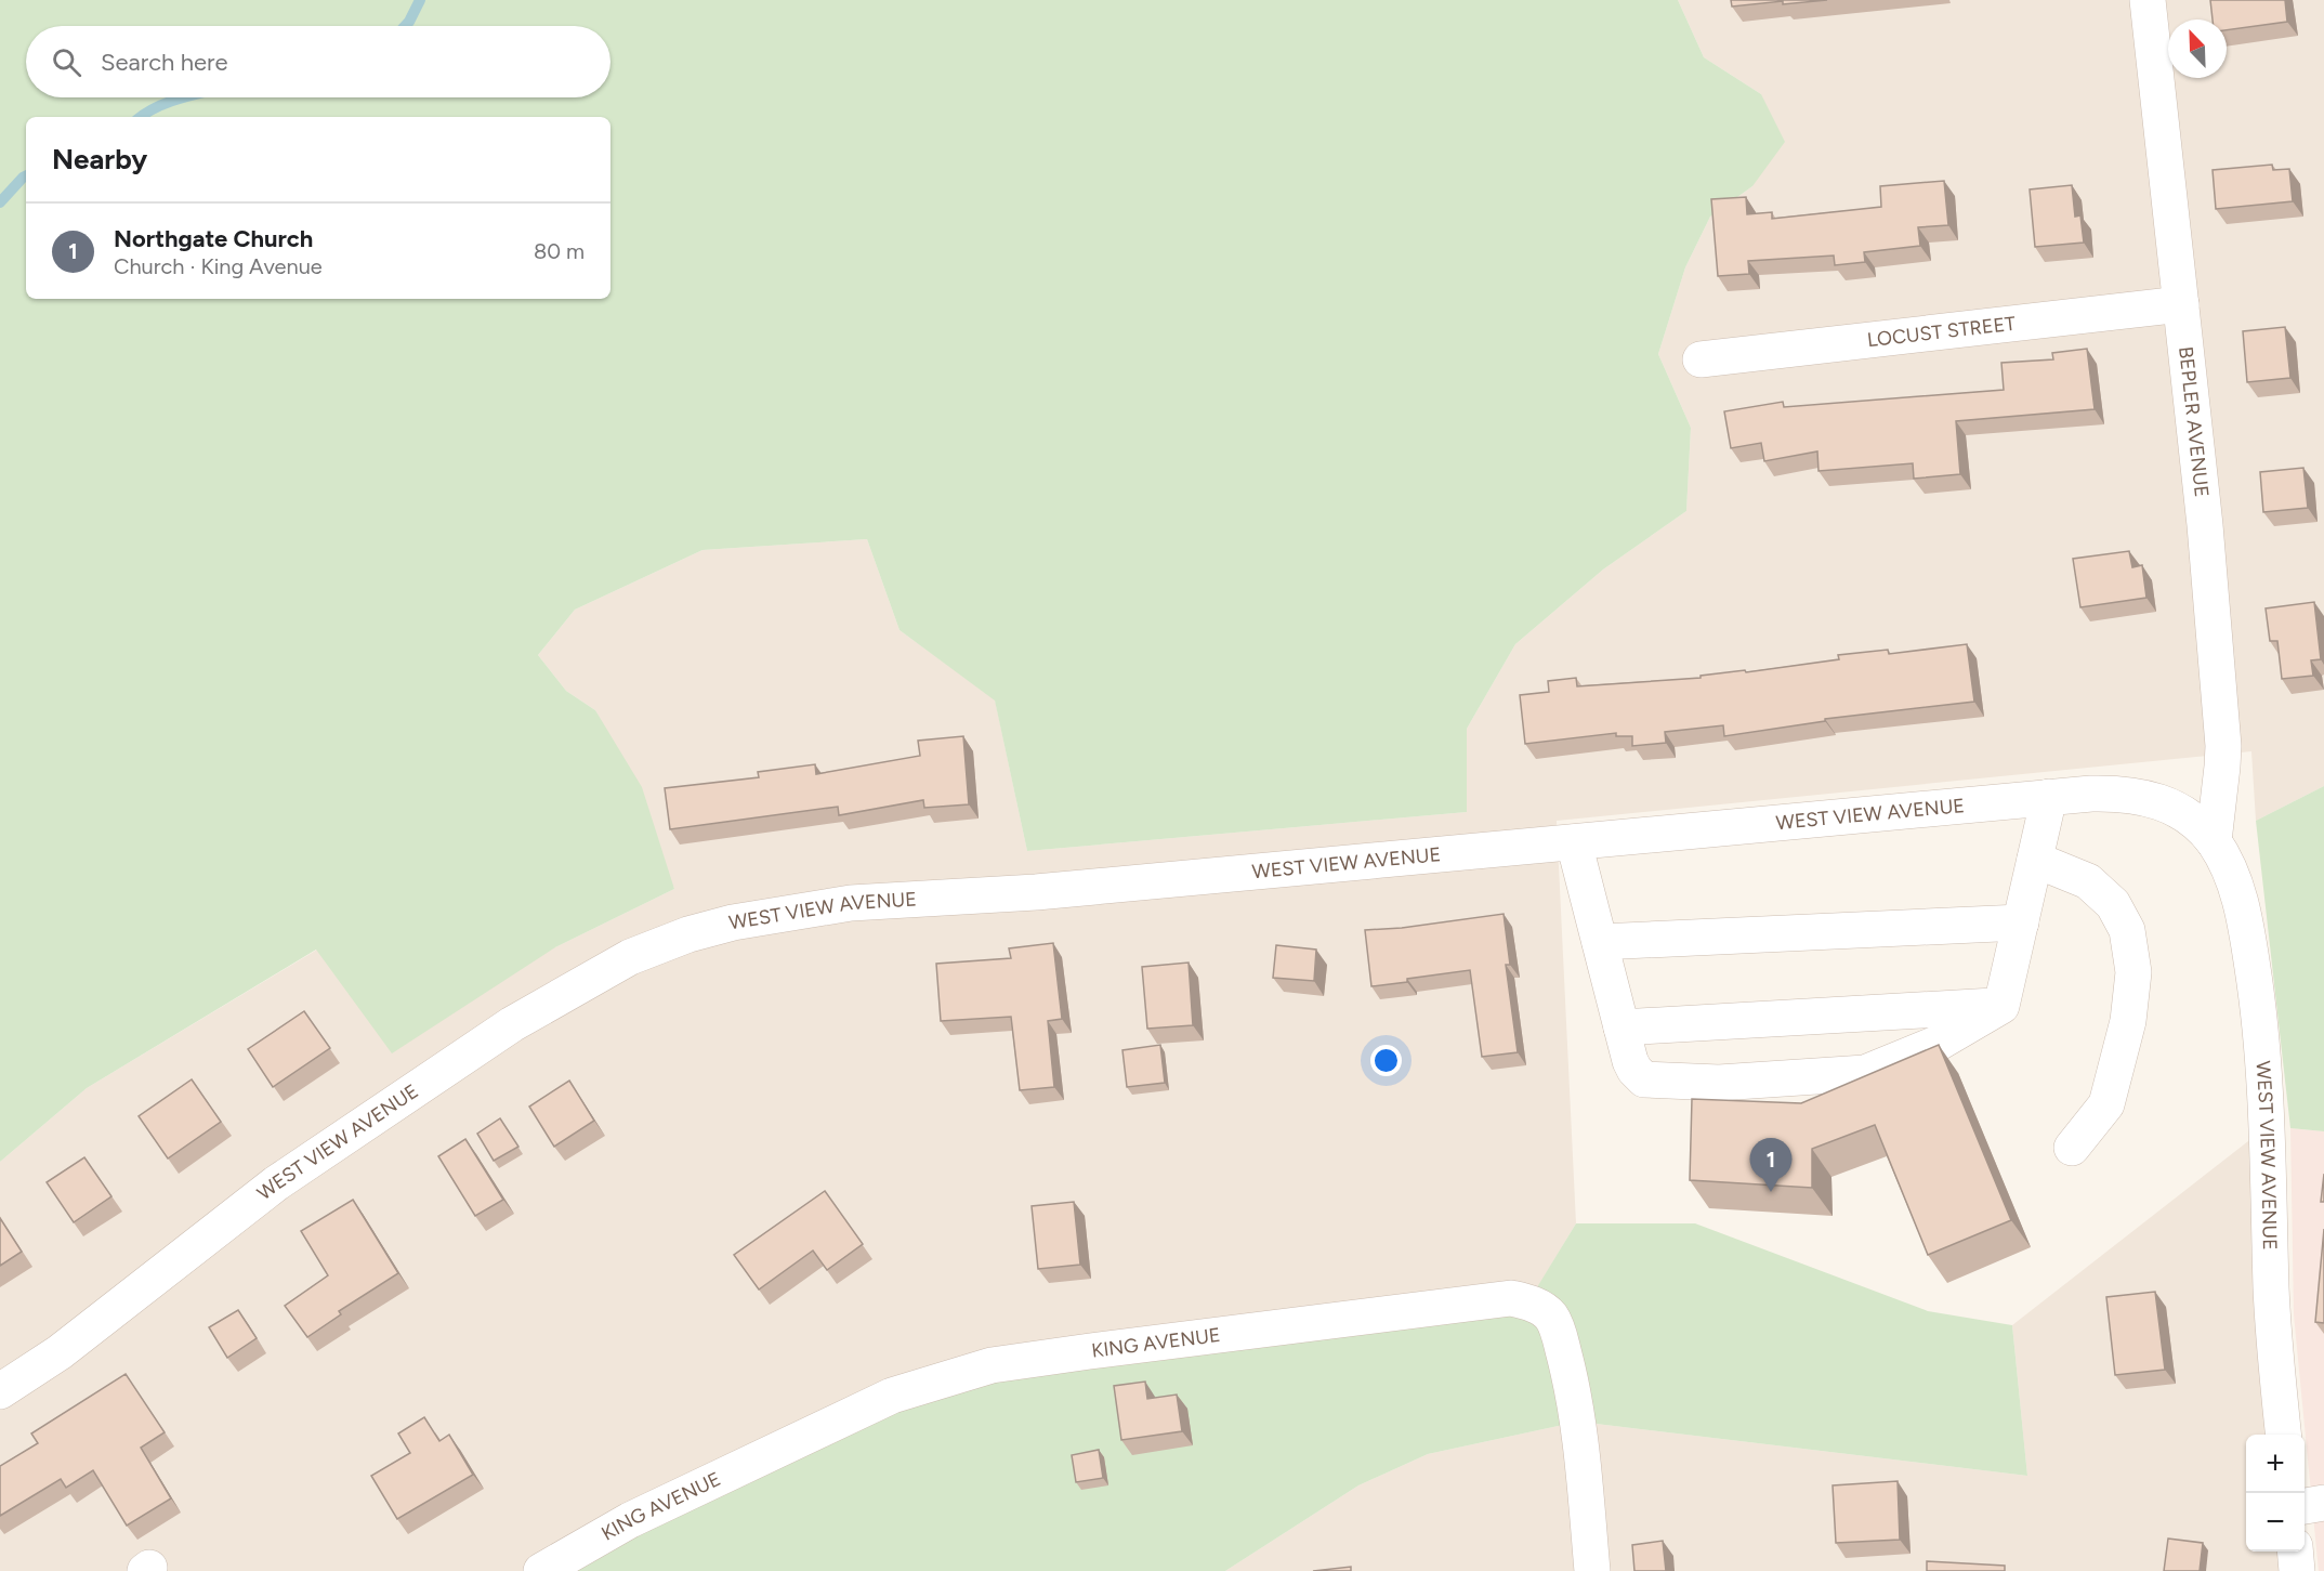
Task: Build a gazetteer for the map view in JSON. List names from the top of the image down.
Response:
{
  "streets": {
    "street": [
      "LOCUST STREET",
      "BEPLER AVENUE",
      "WEST VIEW AVENUE",
      "KING AVENUE"
    ]
  },
  "crossings": [
    ["LOCUST STREET", "BEPLER AVENUE"],
    ["BEPLER AVENUE", "WEST VIEW AVENUE"]
  ],
  "north": "top left",
  "page": {
    "search": "Search here",
    "heading": "Nearby",
    "list": [
      {
        "mark": "1",
        "name": "Northgate Church",
        "note": "Church · King Avenue",
        "value": "80 m"
      }
    ],
    "pins": "1",
    "map_buttons": ["+", "−"]
  }
}
